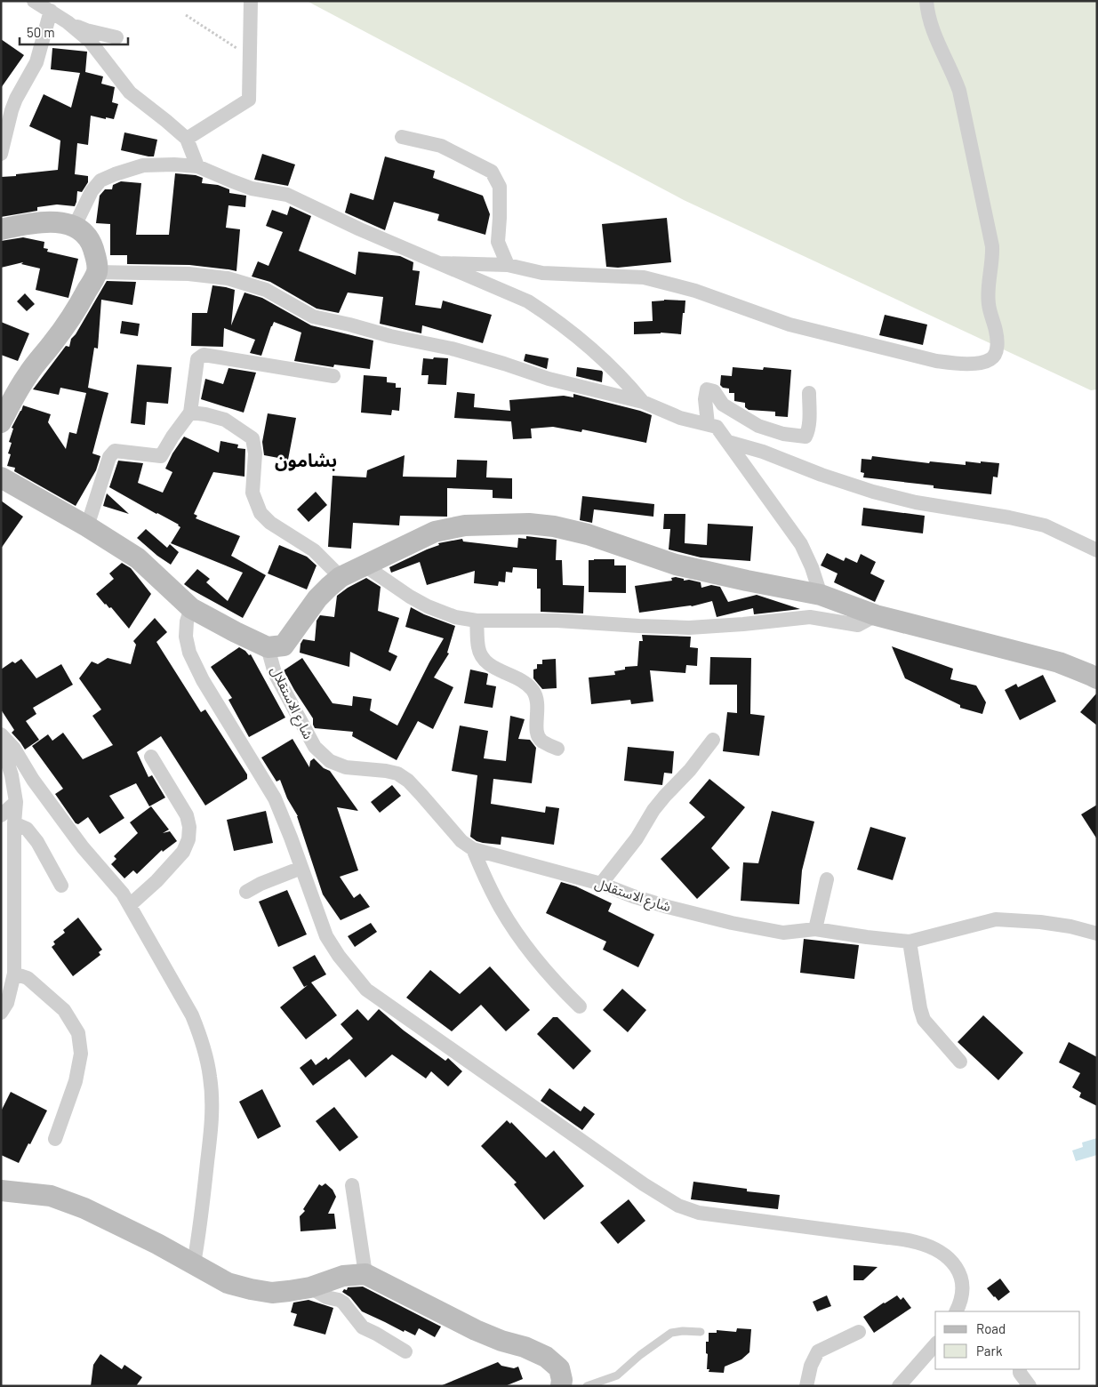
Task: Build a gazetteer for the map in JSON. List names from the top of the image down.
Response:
{
  "streets": {
    "street": ["شارع الاستقلال"]
  },
  "districts": ["بشامون"],
  "legend": ["Road", "Park"],
  "scale_bar": "50 m"
}
